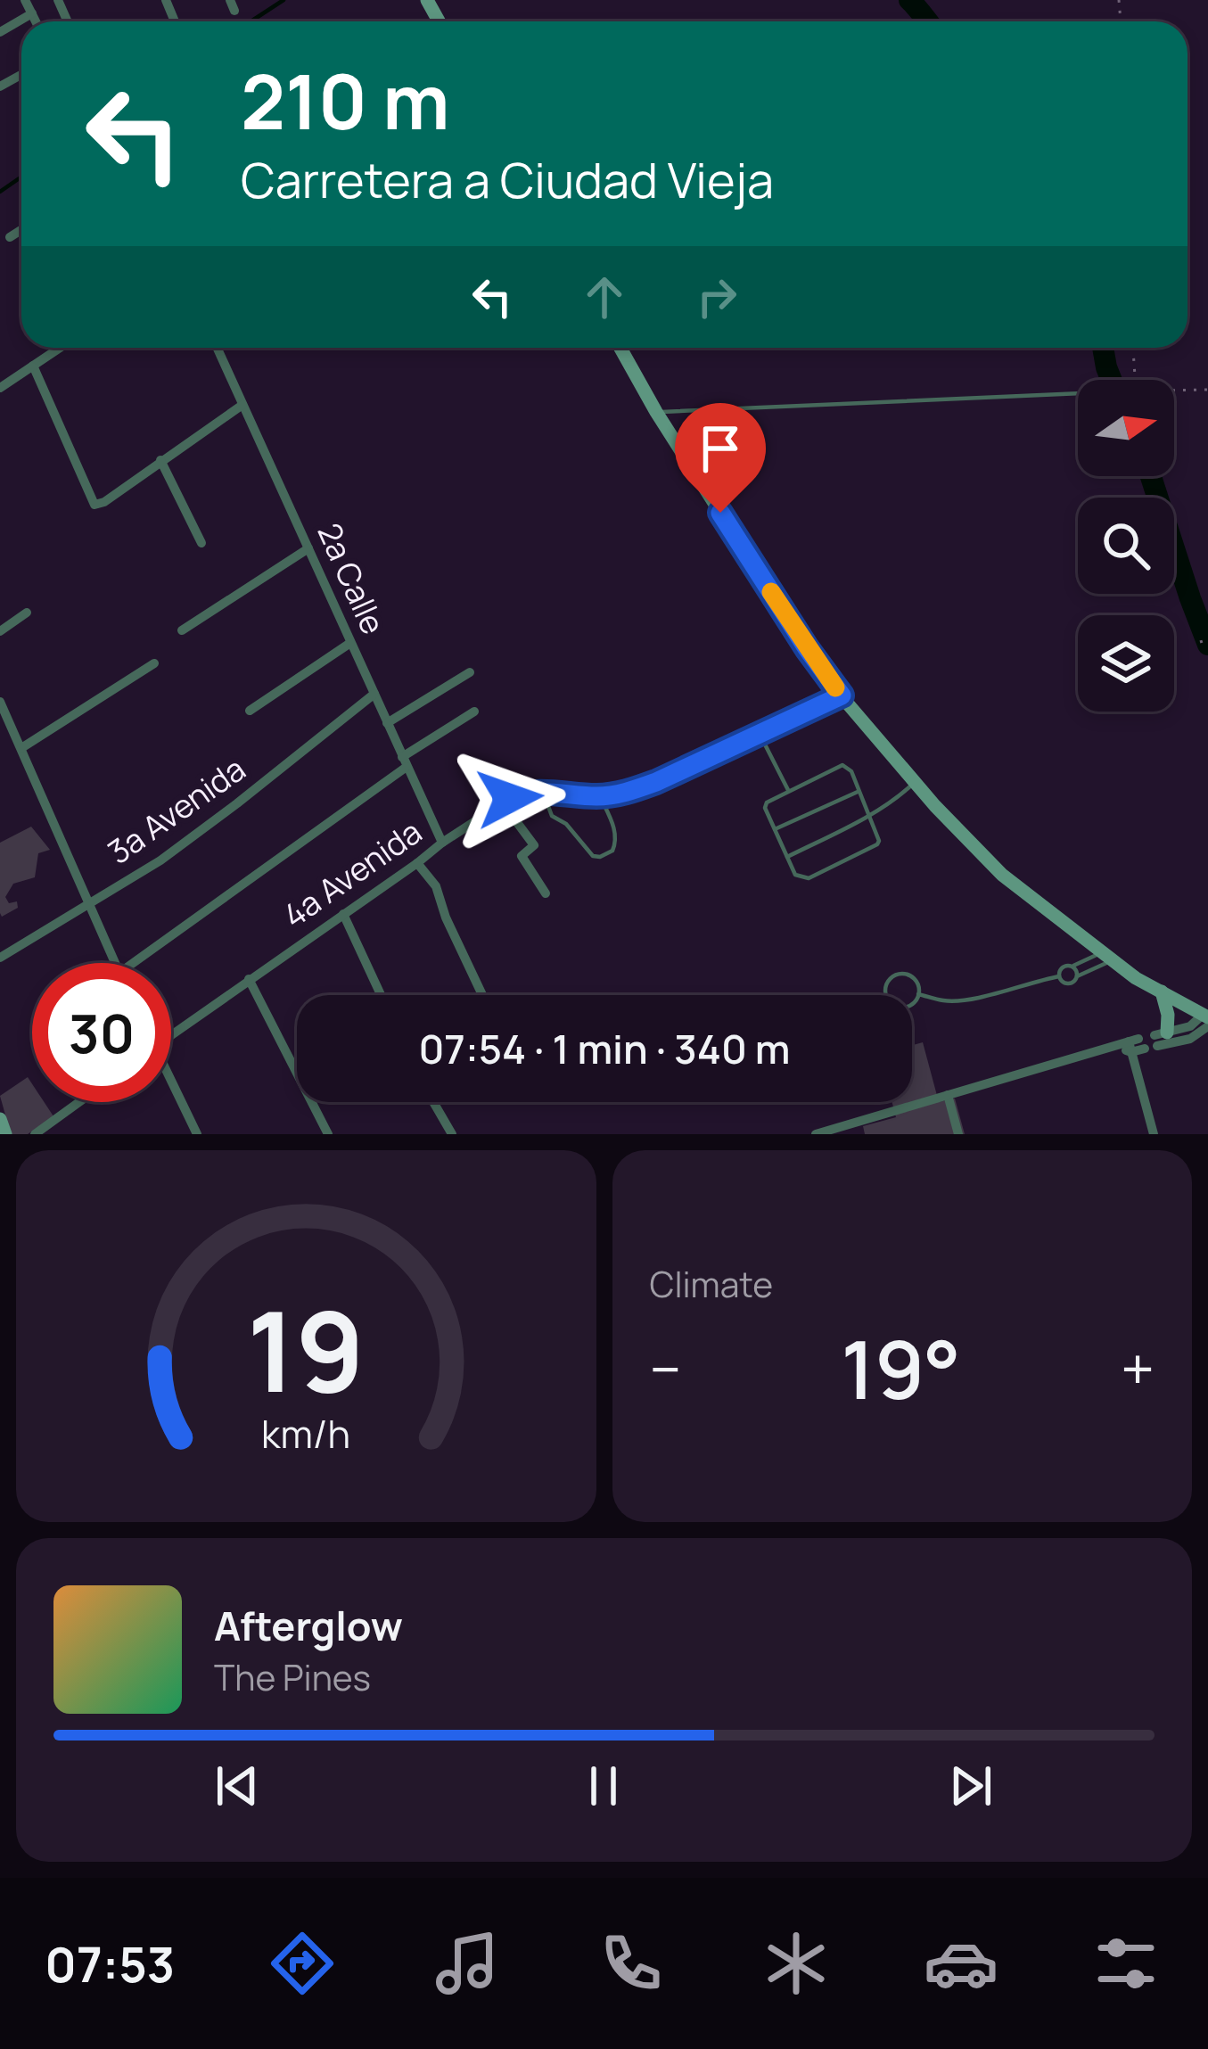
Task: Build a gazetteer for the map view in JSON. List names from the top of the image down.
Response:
{
  "streets": {
    "street": ["2a Calle", "3a Avenida", "4a Avenida"]
  },
  "crossings": [
    ["2a Calle", "3a Avenida"],
    ["2a Calle", "4a Avenida"]
  ],
  "north": "right",
  "page": {
    "turn": ["210 m", "Carretera a Ciudad Vieja"],
    "limit": "30",
    "trip": "07:54 · 1 min · 340 m",
    "tile": "Climate",
    "heat": ["−", "19°", "+"],
    "song": ["Afterglow", "The Pines"],
    "tabs": "07:53",
    "gauge": ["19", "km/h"]
  }
}
